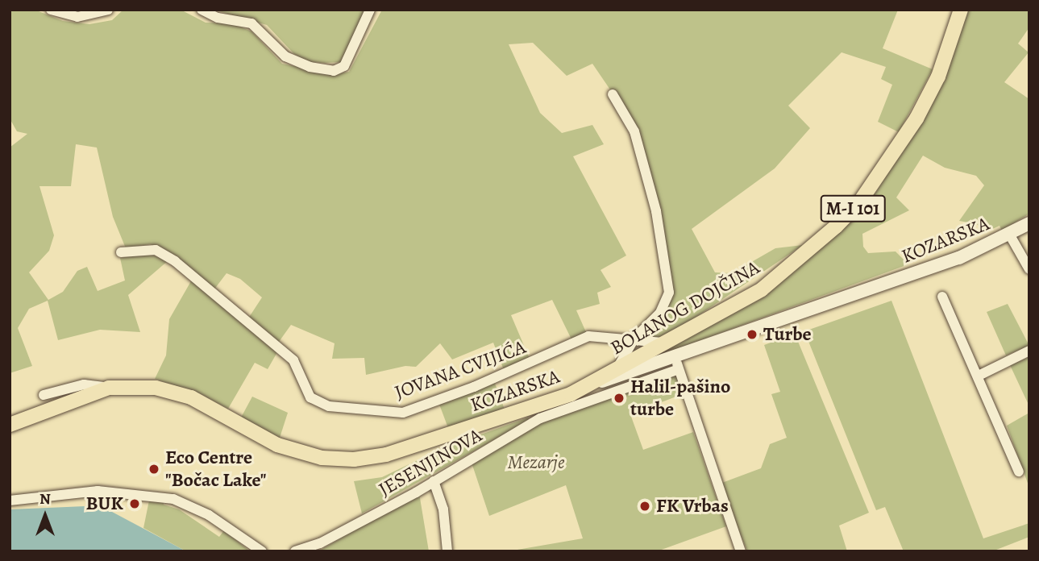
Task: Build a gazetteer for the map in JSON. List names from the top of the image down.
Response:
{
  "streets": {
    "main road": ["M-I 101", "KOZARSKA", "BOLANOG DOJČINA"],
    "street": ["JOVANA CVIJIĆA", "JESENJINOVA"]
  },
  "crossings": [
    ["KOZARSKA", "BOLANOG DOJČINA"],
    ["KOZARSKA", "JESENJINOVA"],
    ["BOLANOG DOJČINA", "JOVANA CVIJIĆA"]
  ],
  "parks": ["Mezarje"],
  "places": [
    "Turbe",
    "Halil-pašino turbe",
    "Eco Centre \"Bočac Lake\"",
    "BUK",
    "FK Vrbas"
  ],
  "north": "top"
}
